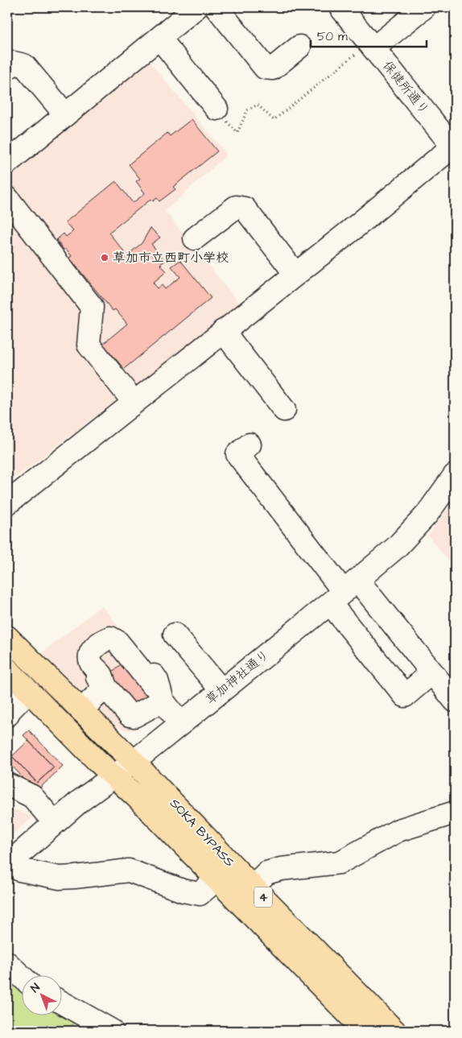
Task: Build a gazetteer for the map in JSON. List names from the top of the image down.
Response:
{
  "streets": {
    "highway": ["SOKA BYPASS", "4"],
    "street": ["保健所通り", "草加神社通り"]
  },
  "crossings": [
    ["草加神社通り", "SOKA BYPASS"]
  ],
  "places": ["草加市立西町小学校"],
  "scale_bar": "50 m",
  "north": "top left"
}
